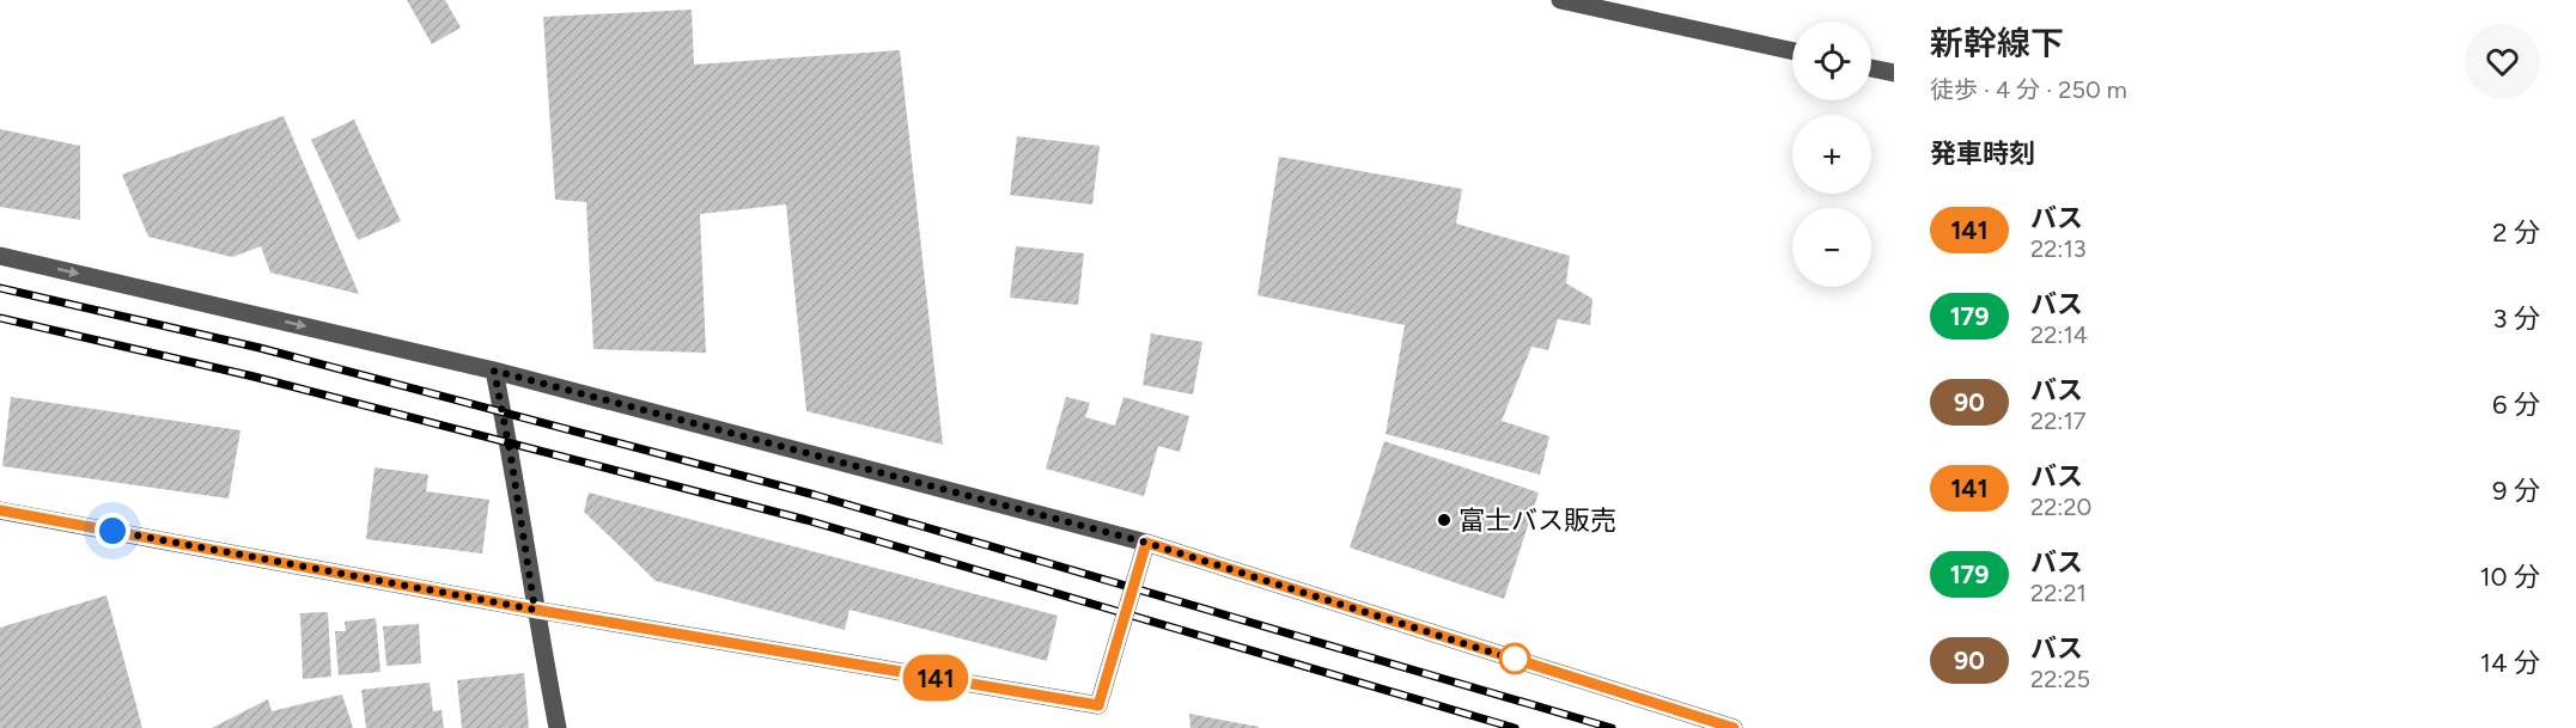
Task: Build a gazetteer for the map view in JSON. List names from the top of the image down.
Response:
{
  "places": ["富士バス販売"],
  "lines": ["bus line 141"],
  "page": {
    "on_map": "141",
    "heading": [
      ["新幹線下", "徒歩 · 4 分 · 250 m"],
      "発車時刻"
    ],
    "map_buttons": ["+", "−"],
    "list": [
      {
        "mark": "141",
        "name": "バス",
        "note": "22:13",
        "value": "2 分"
      },
      {
        "mark": "179",
        "name": "バス",
        "note": "22:14",
        "value": "3 分"
      },
      {
        "mark": "90",
        "name": "バス",
        "note": "22:17",
        "value": "6 分"
      },
      {
        "mark": "141",
        "name": "バス",
        "note": "22:20",
        "value": "9 分"
      },
      {
        "mark": "179",
        "name": "バス",
        "note": "22:21",
        "value": "10 分"
      },
      {
        "mark": "90",
        "name": "バス",
        "note": "22:25",
        "value": "14 分"
      }
    ]
  }
}
